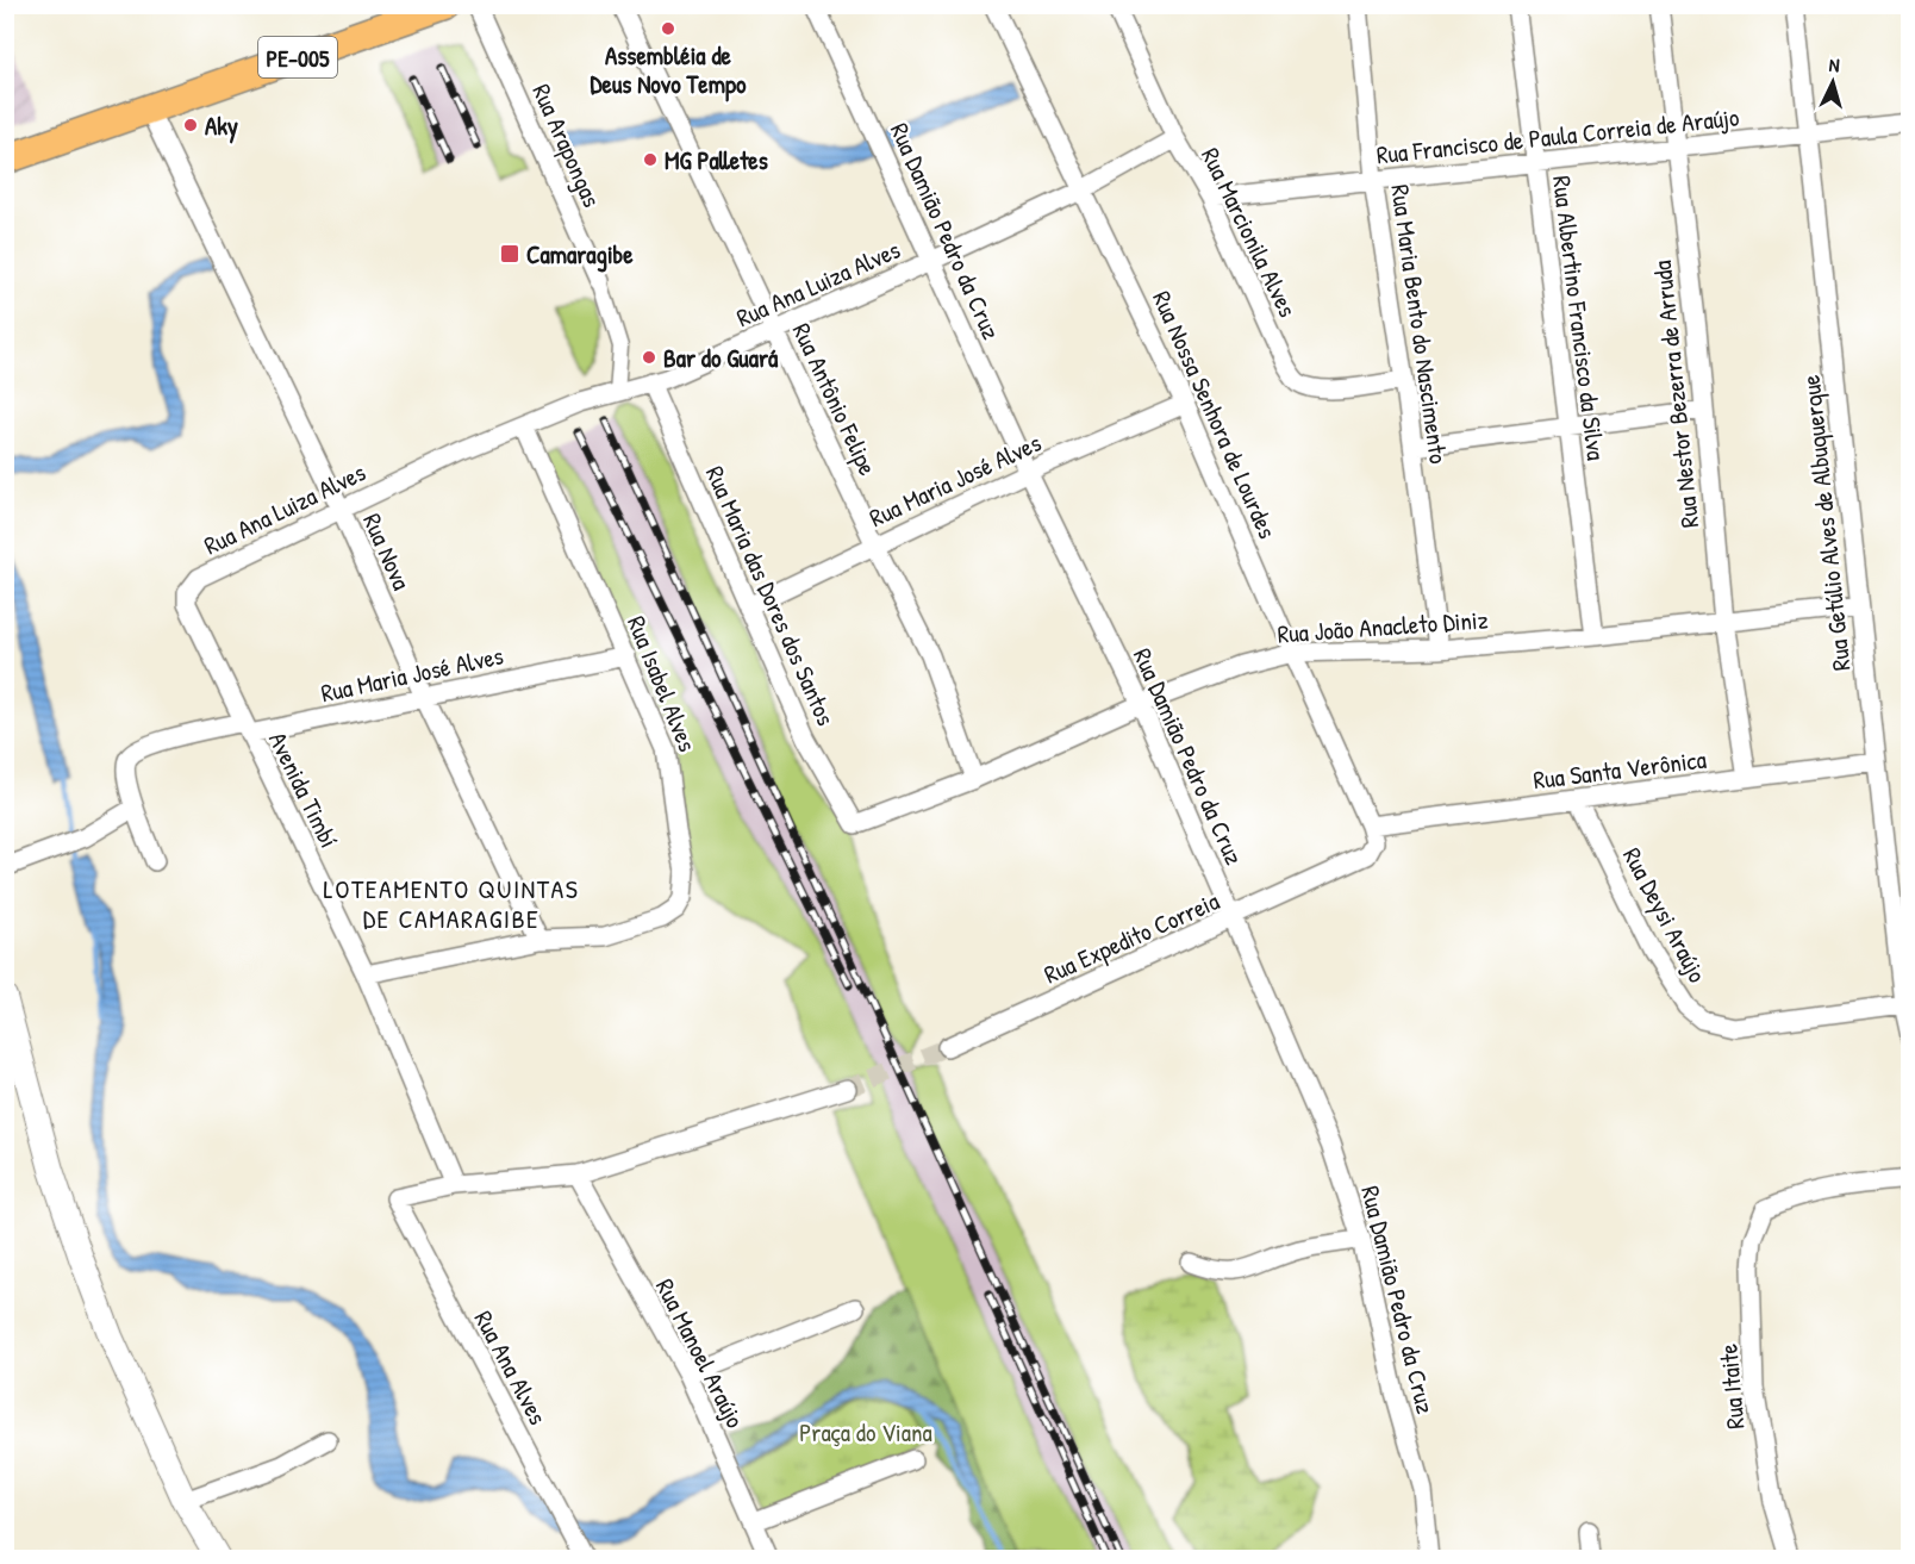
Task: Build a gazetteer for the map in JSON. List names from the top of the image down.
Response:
{
  "streets": {
    "main road": ["PE-005"],
    "street": [
      "Rua Francisco de Paula Correia de Araújo",
      "Rua Arapongas",
      "Rua Damião Pedro da Cruz",
      "Rua Marcionila Alves",
      "Rua Ana Luiza Alves",
      "Rua Albertino Francisco da Silva",
      "Rua Maria Bento do Nascimento",
      "Rua Nestor Bezerra de Arruda",
      "Rua Antônio Felipe",
      "Rua Nossa Senhora de Lourdes",
      "Rua Maria José Alves",
      "Rua Getúlio Alves de Albuquerque",
      "Rua Nova",
      "Rua Maria das Dores dos Santos",
      "Rua João Anacleto Diniz",
      "Rua Isabel Alves",
      "Rua Santa Verônica",
      "Avenida Timbí",
      "Rua Deysi Araújo",
      "Rua Expedito Correia",
      "Rua Manoel Araújo",
      "Rua Ana Alves",
      "Rua Itaite"
    ]
  },
  "crossings": [
    ["PE-005", "Rua Nova"],
    ["Rua Francisco de Paula Correia de Araújo", "Rua Marcionila Alves"],
    ["Rua Francisco de Paula Correia de Araújo", "Rua Albertino Francisco da Silva"],
    ["Rua Francisco de Paula Correia de Araújo", "Rua Maria Bento do Nascimento"],
    ["Rua Francisco de Paula Correia de Araújo", "Rua Nestor Bezerra de Arruda"],
    ["Rua Francisco de Paula Correia de Araújo", "Rua Getúlio Alves de Albuquerque"],
    ["Rua Arapongas", "Rua Ana Luiza Alves"],
    ["Rua Damião Pedro da Cruz", "Rua Ana Luiza Alves"],
    ["Rua Damião Pedro da Cruz", "Rua Maria José Alves"],
    ["Rua Damião Pedro da Cruz", "Rua João Anacleto Diniz"],
    ["Rua Damião Pedro da Cruz", "Rua Expedito Correia"],
    ["Rua Marcionila Alves", "Rua Ana Luiza Alves"],
    ["Rua Marcionila Alves", "Rua Maria Bento do Nascimento"],
    ["Rua Ana Luiza Alves", "Rua Antônio Felipe"],
    ["Rua Ana Luiza Alves", "Rua Nossa Senhora de Lourdes"],
    ["Rua Ana Luiza Alves", "Rua Nova"],
    ["Rua Ana Luiza Alves", "Rua Maria das Dores dos Santos"],
    ["Rua Ana Luiza Alves", "Rua Isabel Alves"],
    ["Rua Ana Luiza Alves", "Avenida Timbí"],
    ["Rua Albertino Francisco da Silva", "Rua João Anacleto Diniz"],
    ["Rua Maria Bento do Nascimento", "Rua João Anacleto Diniz"],
    ["Rua Nestor Bezerra de Arruda", "Rua João Anacleto Diniz"],
    ["Rua Nestor Bezerra de Arruda", "Rua Santa Verônica"],
    ["Rua Antônio Felipe", "Rua Maria José Alves"],
    ["Rua Antônio Felipe", "Rua João Anacleto Diniz"],
    ["Rua Nossa Senhora de Lourdes", "Rua Maria José Alves"],
    ["Rua Nossa Senhora de Lourdes", "Rua João Anacleto Diniz"],
    ["Rua Nossa Senhora de Lourdes", "Rua Santa Verônica"],
    ["Rua Nossa Senhora de Lourdes", "Rua Expedito Correia"],
    ["Rua Maria José Alves", "Rua Nova"],
    ["Rua Maria José Alves", "Rua Maria das Dores dos Santos"],
    ["Rua Maria José Alves", "Rua Isabel Alves"],
    ["Rua Maria José Alves", "Avenida Timbí"],
    ["Rua Getúlio Alves de Albuquerque", "Rua João Anacleto Diniz"],
    ["Rua Getúlio Alves de Albuquerque", "Rua Santa Verônica"],
    ["Rua Getúlio Alves de Albuquerque", "Rua Deysi Araújo"],
    ["Rua Nova", "Rua Isabel Alves"],
    ["Rua Maria das Dores dos Santos", "Rua João Anacleto Diniz"],
    ["Rua Isabel Alves", "Avenida Timbí"],
    ["Rua Santa Verônica", "Rua Deysi Araújo"],
    ["Avenida Timbí", "Rua Ana Alves"]
  ],
  "districts": ["LOTEAMENTO QUINTAS DE CAMARAGIBE"],
  "parks": ["Praça do Viana"],
  "places": {
    "other": [
      "Assembléia de Deus Novo Tempo",
      "Aky",
      "MG Palletes",
      "Bar do Guará"
    ],
    "transit": ["Camaragibe"]
  },
  "north": "top"
}
